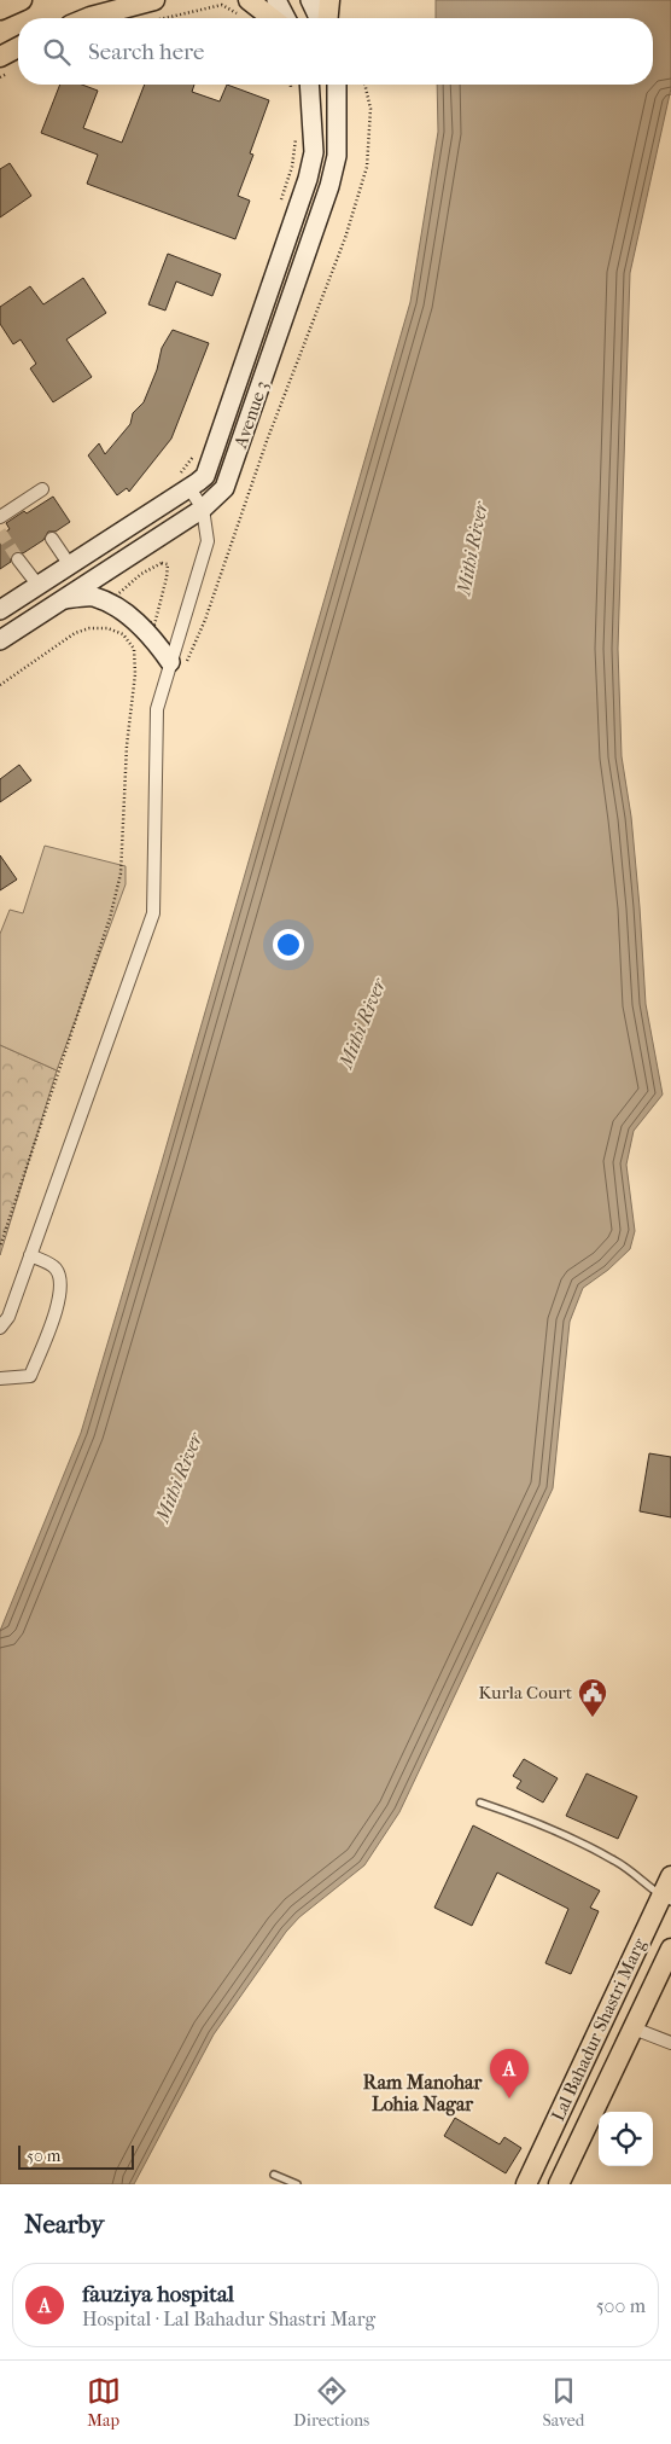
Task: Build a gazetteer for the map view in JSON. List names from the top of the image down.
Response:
{
  "streets": {
    "main road": ["Lal Bahadur Shastri Marg"],
    "street": ["Avenue 3"]
  },
  "districts": ["Ram Manohar Lohia Nagar"],
  "water": ["Mithi River"],
  "places": {
    "public building": ["Kurla Court"]
  },
  "scale_bar": "50 m",
  "page": {
    "search": "Search here",
    "pins": "A",
    "scale": "50 m",
    "heading": "Nearby",
    "list": [
      {
        "mark": "A",
        "name": "fauziya hospital",
        "note": "Hospital · Lal Bahadur Shastri Marg",
        "value": "500 m"
      }
    ],
    "nav": ["Map", "Directions", "Saved"]
  }
}
